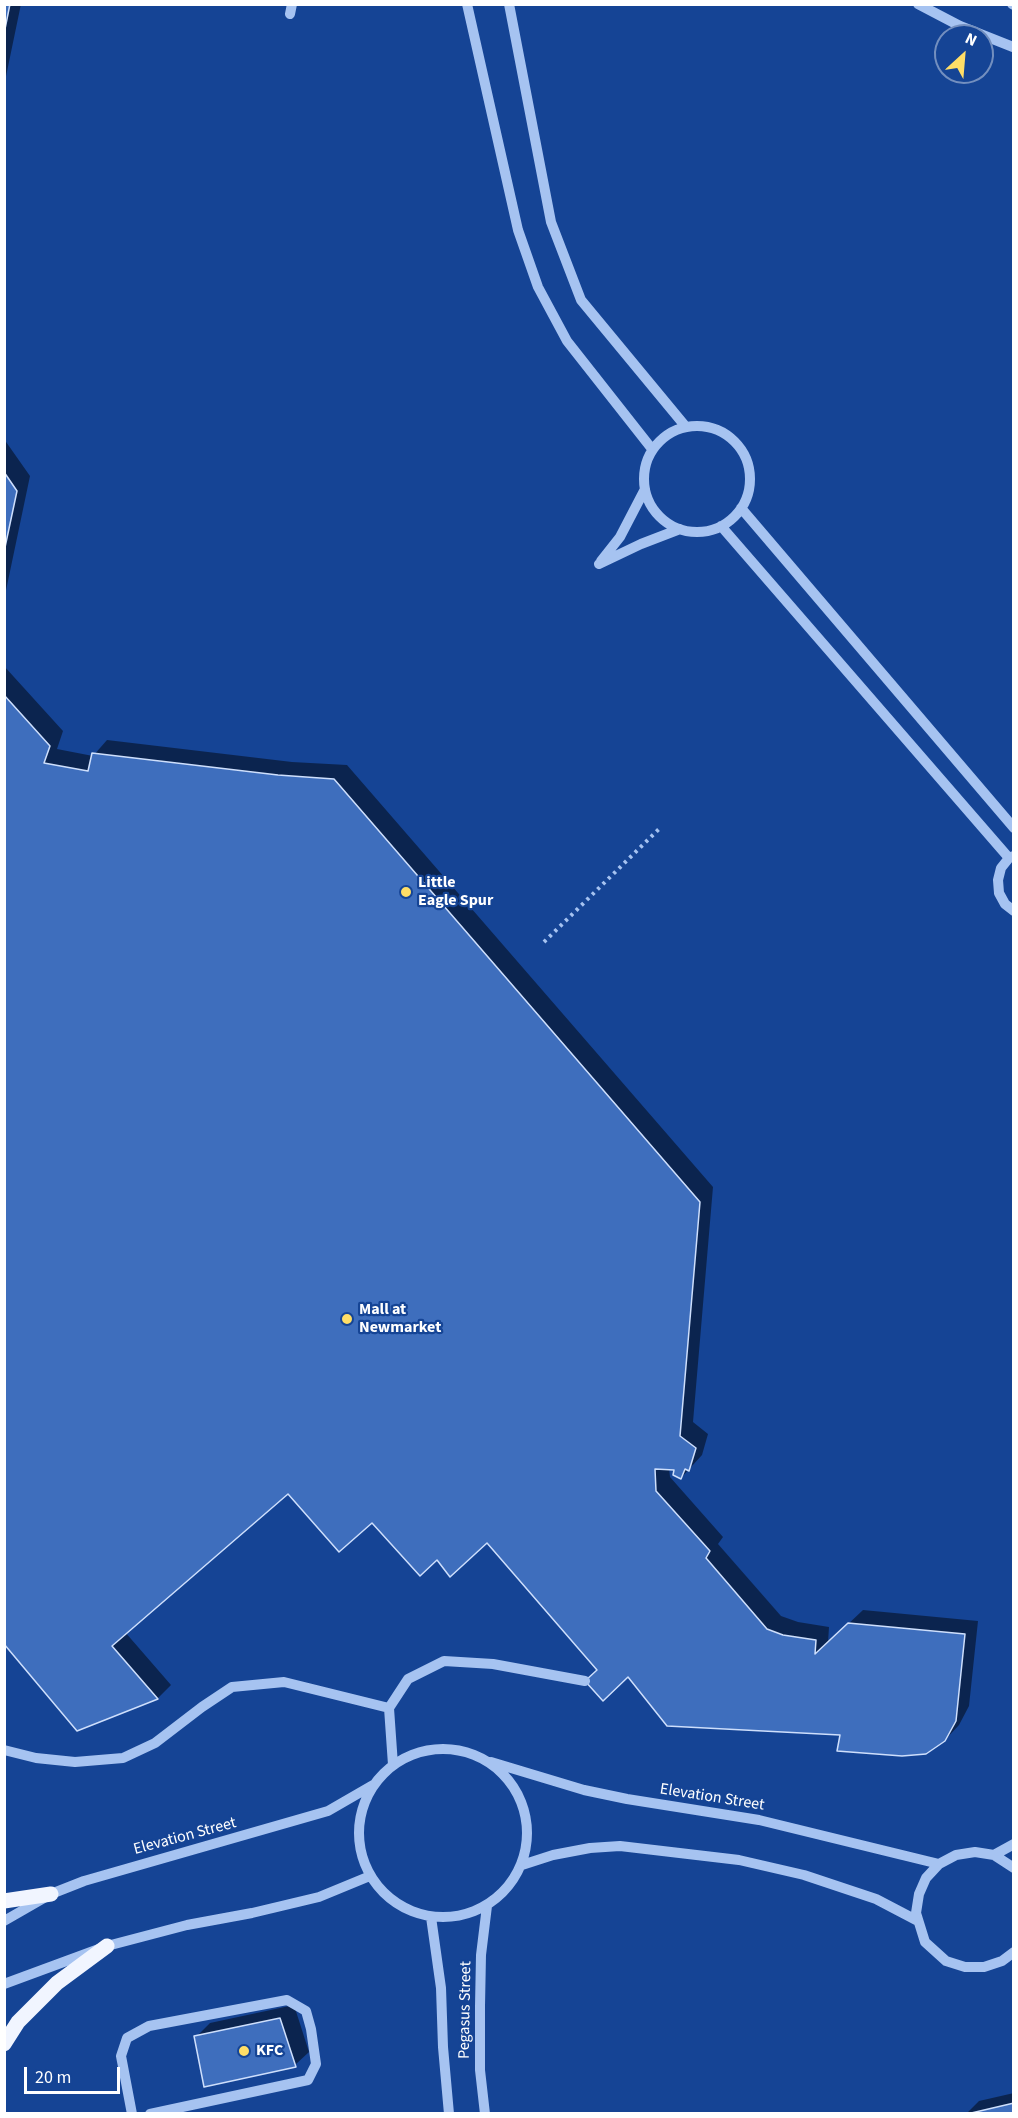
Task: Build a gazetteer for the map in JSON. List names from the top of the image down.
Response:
{
  "streets": {
    "street": ["Elevation Street", "Pegasus Street"]
  },
  "crossings": [
    ["Elevation Street", "Pegasus Street"]
  ],
  "places": ["Little Eagle Spur", "Mall at Newmarket", "KFC"],
  "scale_bar": "20 m",
  "north": "top right"
}
